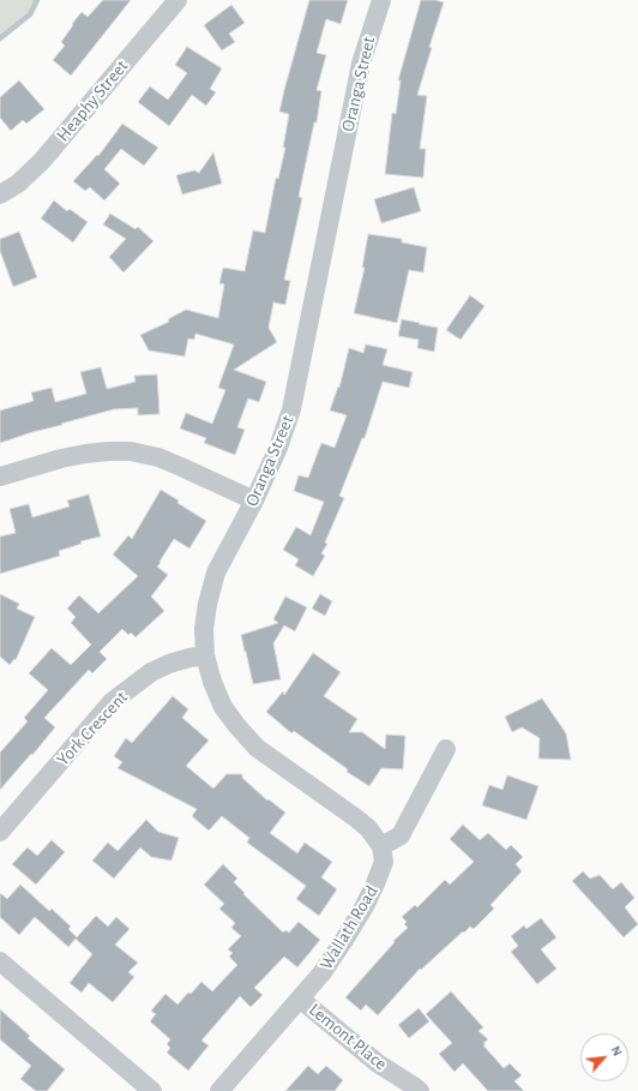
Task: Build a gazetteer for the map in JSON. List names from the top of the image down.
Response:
{
  "streets": {
    "street": [
      "Oranga Street",
      "Heaphy Street",
      "York Crescent",
      "Wallath Road",
      "Lemont Place"
    ]
  },
  "crossings": [
    ["Oranga Street", "York Crescent"],
    ["Oranga Street", "Wallath Road"],
    ["Wallath Road", "Lemont Place"]
  ],
  "north": "top right"
}
